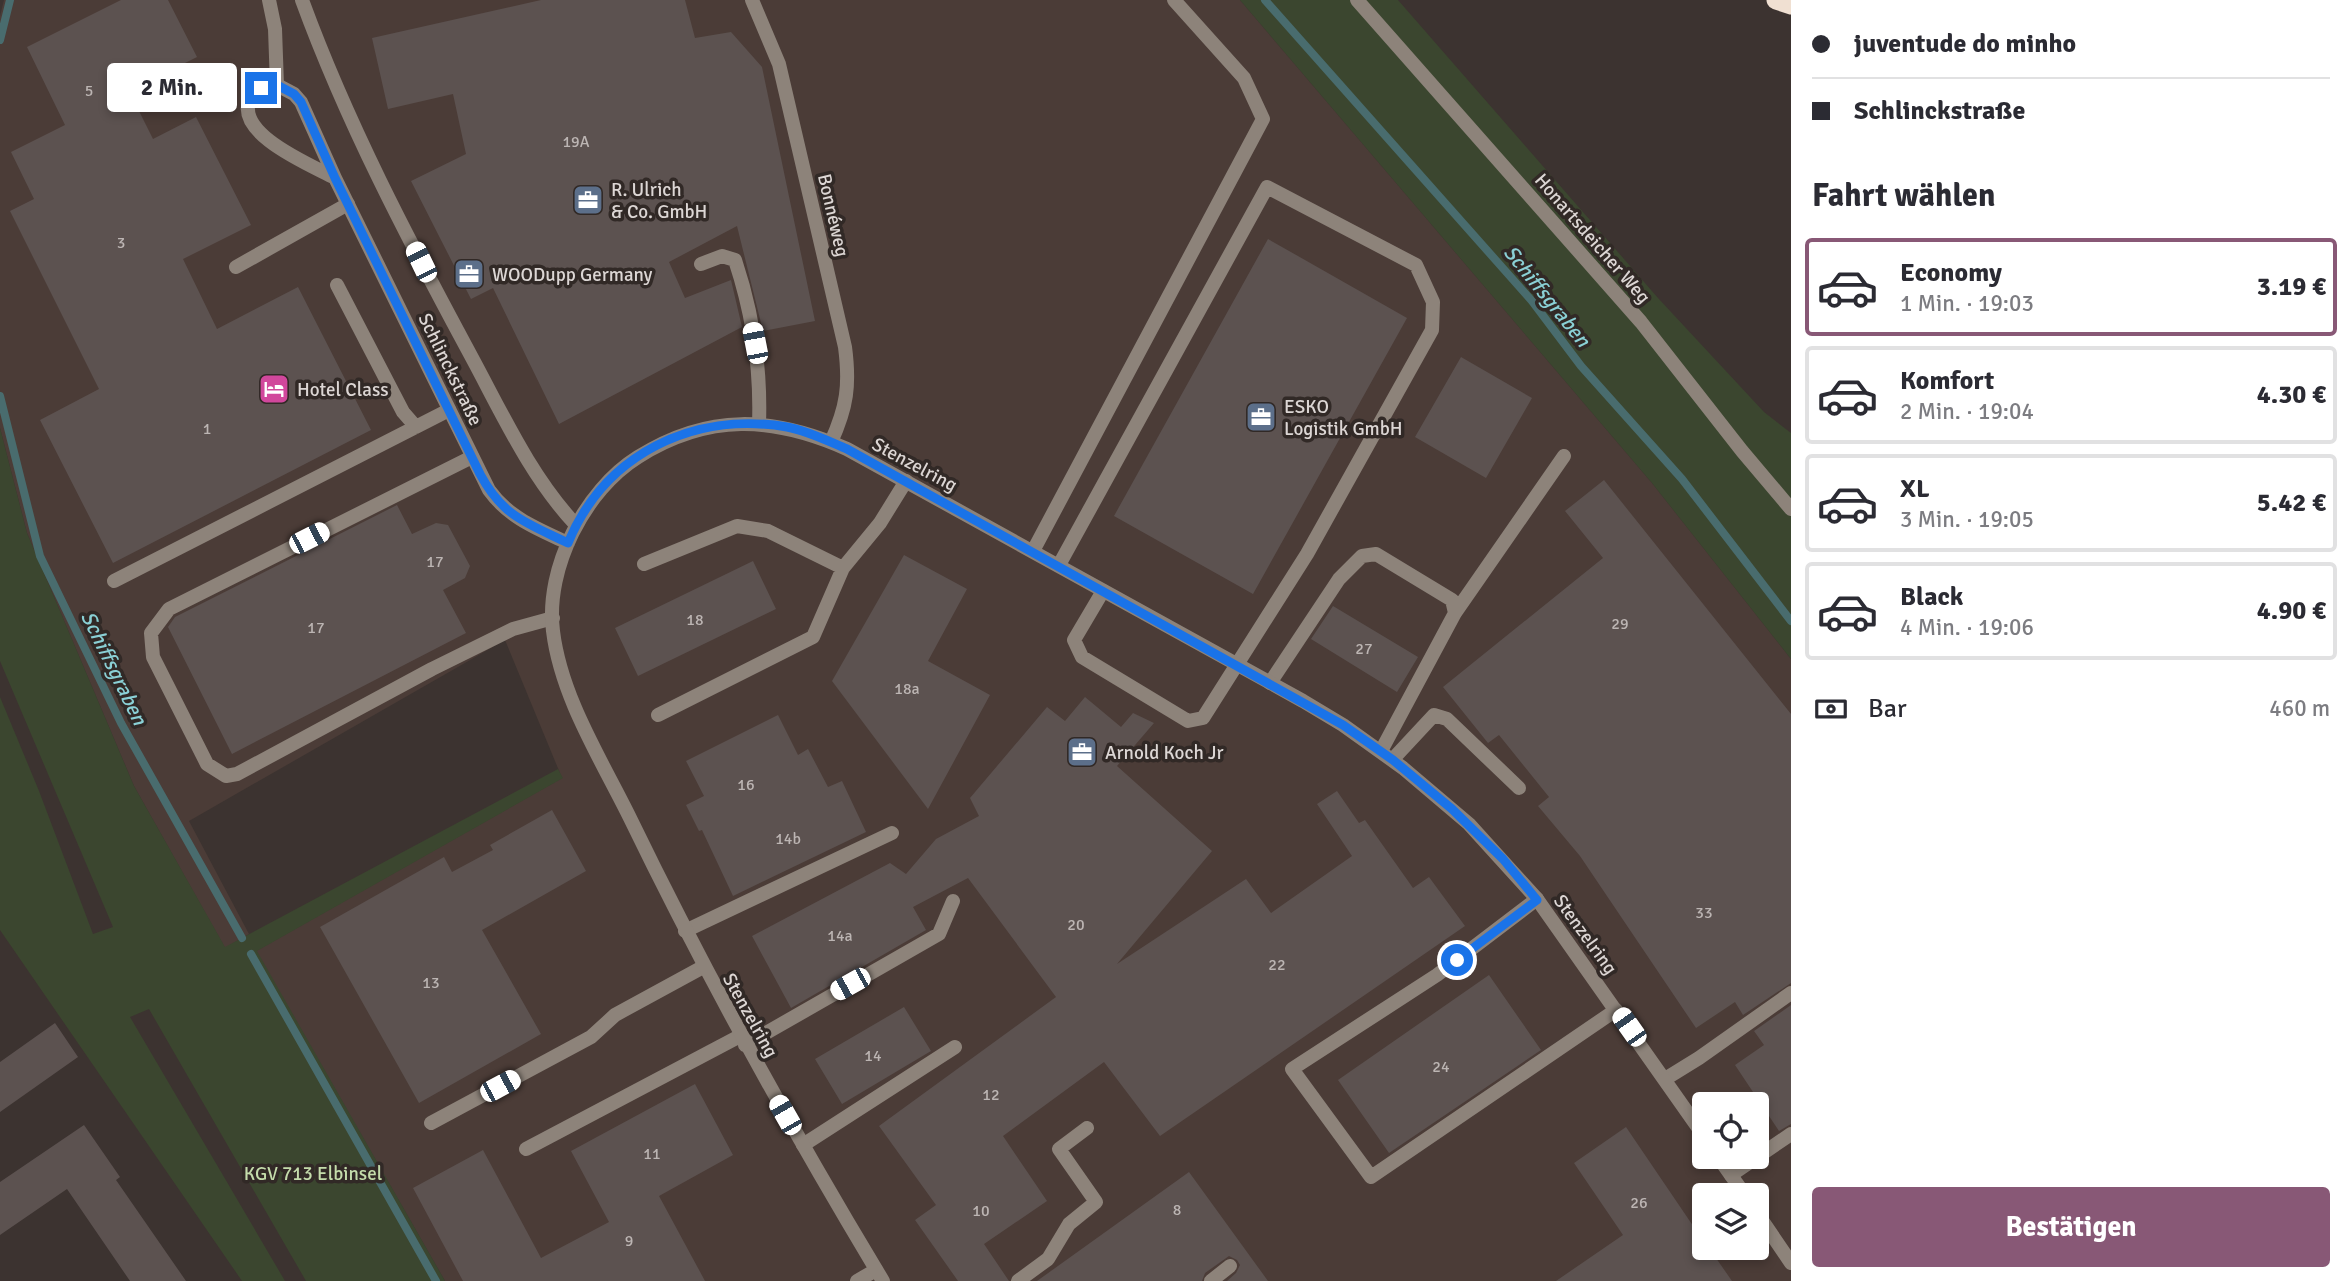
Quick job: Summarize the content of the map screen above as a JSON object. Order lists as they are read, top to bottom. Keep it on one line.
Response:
{"streets":{"street":["Bonnéweg","Honartsdeicher Weg","Schlinckstraße","Stenzelring"]},"crossings":[["Bonnéweg","Stenzelring"],["Schlinckstraße","Stenzelring"]],"water":["Schiffsgraben"],"parks":["KGV 713 Elbinsel"],"places":{"office":["R. Ulrich & Co. GmbH","WOODupp Germany","ESKO Logistik GmbH","Arnold Koch Jr"],"hotel":["Hotel Class"]},"house_numbers":["5","19A","3","1","17","18","29","17","27","18a","16","14b","33","20","14a","22","13","14","24","12","11","26","8","10","9"],"page":{"banner":["juventude do minho","Schlinckstraße"],"bubble":"2 Min.","heading":"Fahrt wählen","list":[{"name":"Economy","note":"1 Min. · 19:03","value":"3.19 €"},{"name":"Komfort","note":"2 Min. · 19:04","value":"4.30 €"},{"name":"XL","note":"3 Min. · 19:05","value":"5.42 €"},{"name":"Black","note":"4 Min. · 19:06","value":"4.90 €"}],"pay":["Bar","460 m"],"buttons":"Bestätigen"}}
